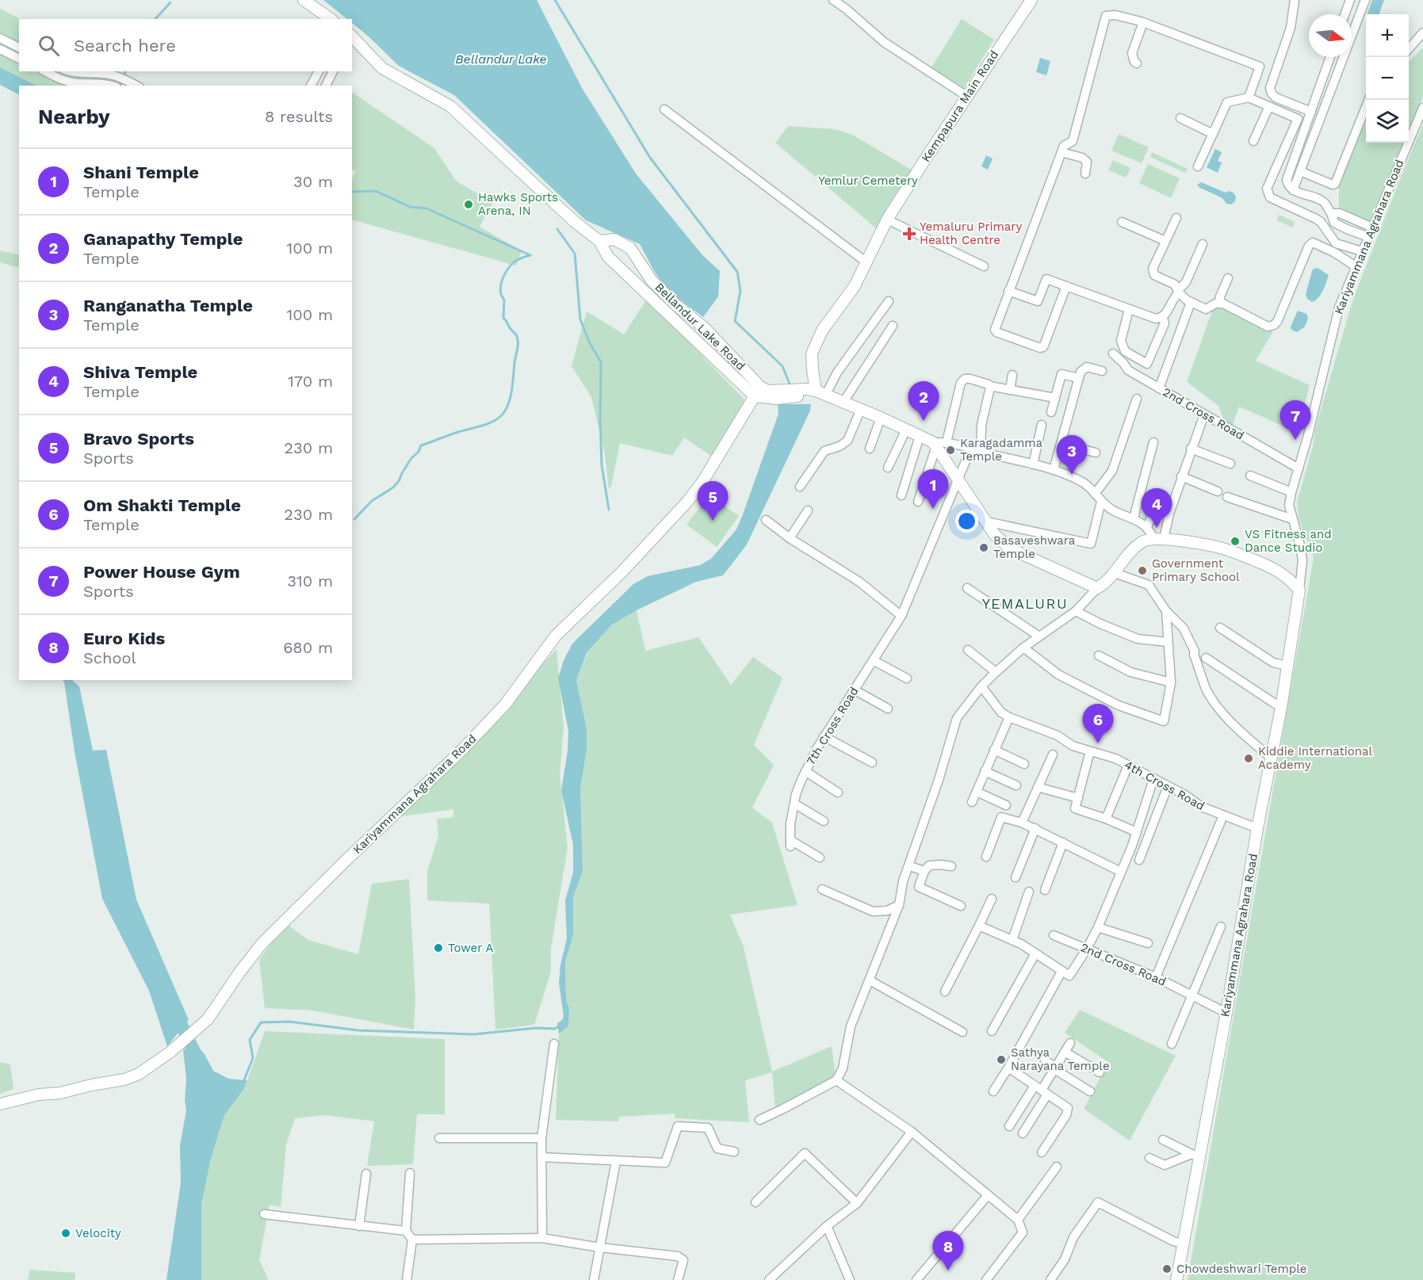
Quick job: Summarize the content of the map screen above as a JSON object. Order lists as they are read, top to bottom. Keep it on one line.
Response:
{"streets":{"street":["Kempapura Main Road","Kariyammana Agrahara Road","Bellandur Lake Road","2nd Cross Road","7th Cross Road","4th Cross Road"]},"crossings":[["Kariyammana Agrahara Road","Bellandur Lake Road"],["Kariyammana Agrahara Road","2nd Cross Road"],["Kariyammana Agrahara Road","4th Cross Road"]],"districts":["YEMALURU"],"water":["Bellandur Lake"],"parks":["Yemlur Cemetery"],"places":{"other":["Hawks Sports Arena, IN","Karagadamma Temple","VS Fitness and Dance Studio","Basaveshwara Temple","Government Primary School","Kiddie International Academy","Tower A","Sathya Narayana Temple","Velocity","Chowdeshwari Temple"],"health":["Yemaluru Primary Health Centre"]},"north":"right","page":{"map_buttons":["+","−"],"search":"Search here","heading":["Nearby","8 results"],"list":[{"mark":"1","name":"Shani Temple","note":"Temple","value":"30 m"},{"mark":"2","name":"Ganapathy Temple","note":"Temple","value":"100 m"},{"mark":"3","name":"Ranganatha Temple","note":"Temple","value":"100 m"},{"mark":"4","name":"Shiva Temple","note":"Temple","value":"170 m"},{"mark":"5","name":"Bravo Sports","note":"Sports","value":"230 m"},{"mark":"6","name":"Om Shakti Temple","note":"Temple","value":"230 m"},{"mark":"7","name":"Power House Gym","note":"Sports","value":"310 m"},{"mark":"8","name":"Euro Kids","note":"School","value":"680 m"}],"pins":["2","7","3","1","5","4","6","8"]}}
